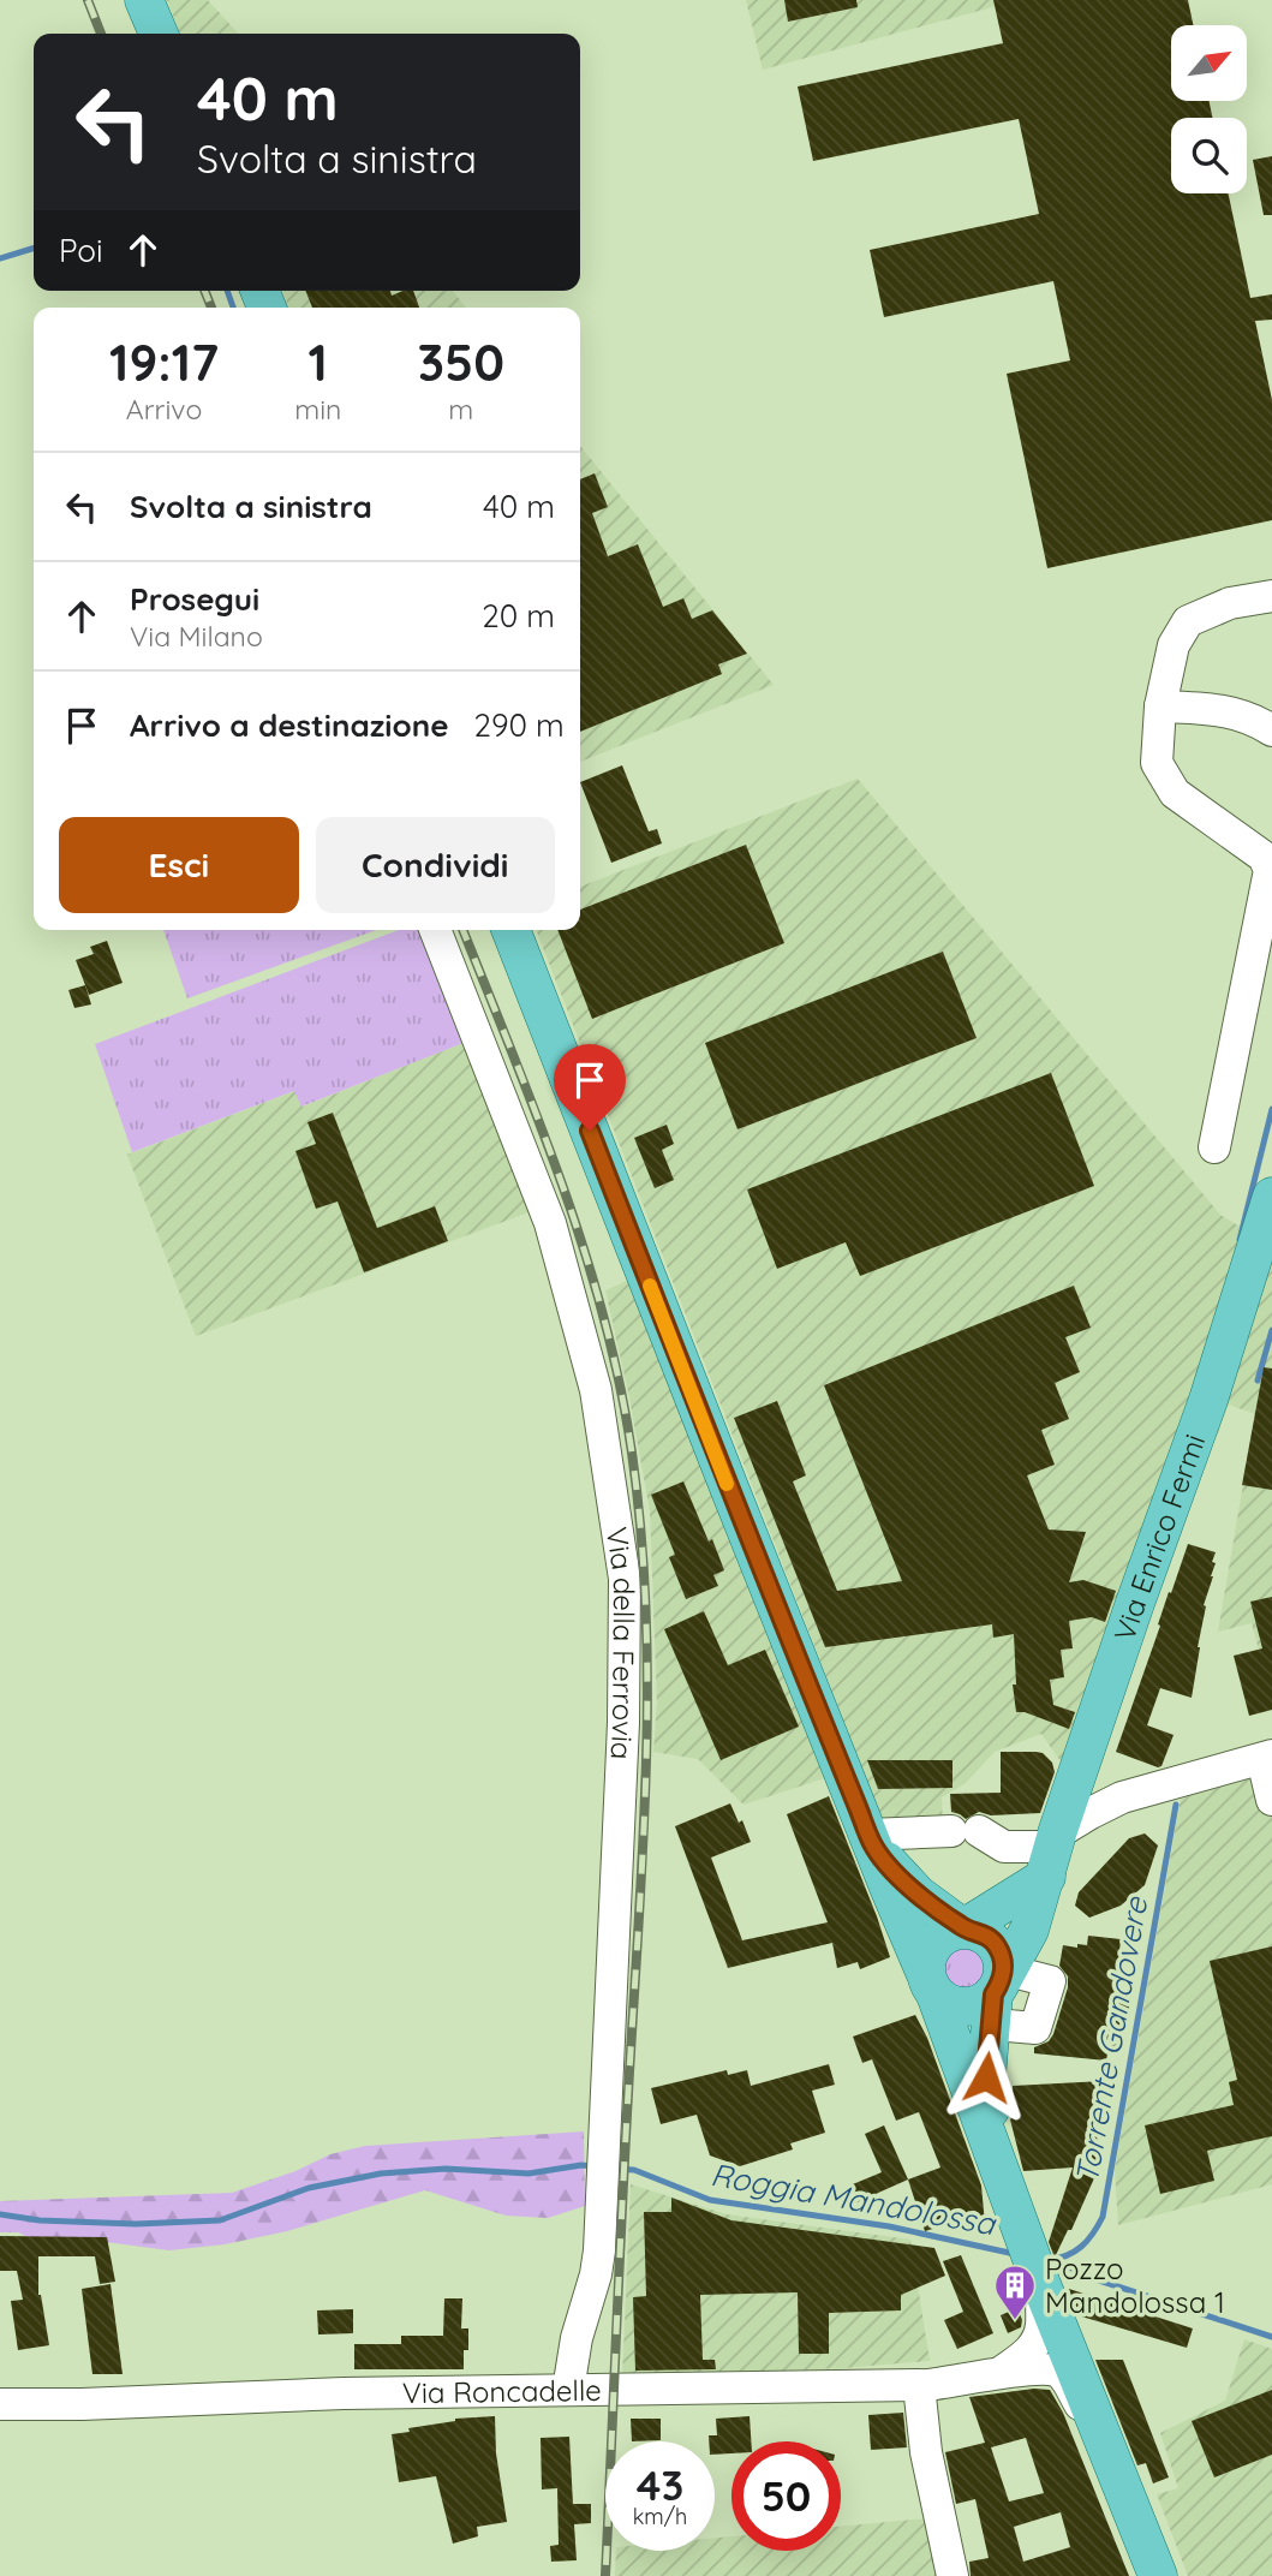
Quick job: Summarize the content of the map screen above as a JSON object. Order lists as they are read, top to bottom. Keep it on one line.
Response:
{"streets":{"main road":["Via Enrico Fermi"],"street":["Via della Ferrovia","Via Roncadelle"]},"crossings":[["Via della Ferrovia","Via Roncadelle"]],"water":["Torrente Gandovere","Roggia Mandolossa"],"places":{"building":["Pozzo Mandolossa 1"]},"north":"top right","page":{"turn":["40 m","Svolta a sinistra"],"then":"Poi","eta":["19:17","Arrivo","1","min","350","m"],"list":[{"name":"Svolta a sinistra","value":"40 m"},{"name":"Prosegui","note":"Via Milano","value":"20 m"},{"name":"Arrivo a destinazione","value":"290 m"}],"buttons":["Esci","Condividi"],"speed":"43 km/h","limit":"50"}}
